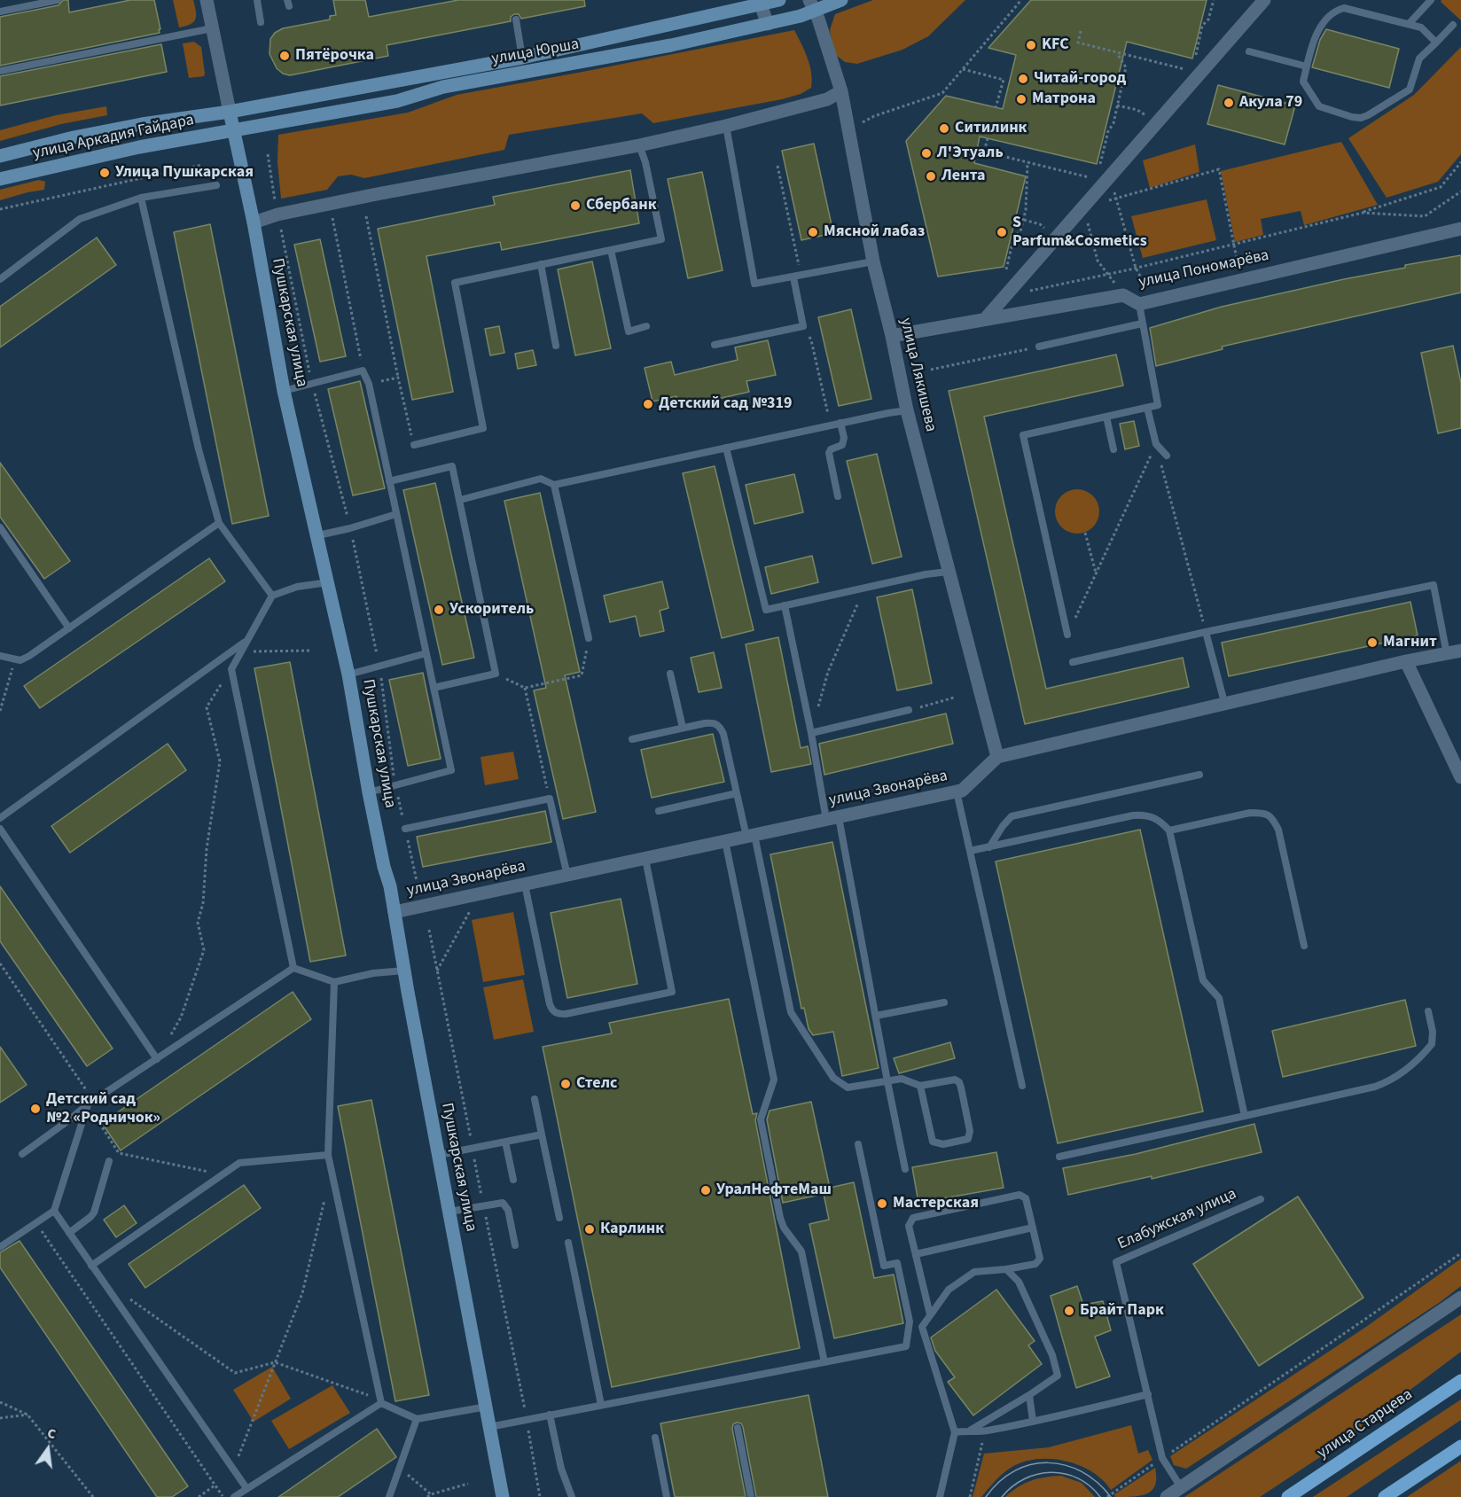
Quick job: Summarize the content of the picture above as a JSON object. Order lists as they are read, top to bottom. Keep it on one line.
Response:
{"streets":{"main road":["улица Юрша","улица Аркадия Гайдара","Пушкарская улица","улица Старцева"],"street":["улица Пономарёва","улица Лякишева","улица Звонарёва"],"lane":["Елабужская улица"]},"crossings":[["улица Юрша","улица Аркадия Гайдара"],["улица Юрша","Пушкарская улица"],["улица Юрша","улица Лякишева"],["улица Аркадия Гайдара","Пушкарская улица"],["улица Пономарёва","улица Лякишева"],["Пушкарская улица","улица Звонарёва"],["улица Лякишева","улица Звонарёва"]],"places":["KFC","Пятёрочка","Читай-город","Матрона","Акула 79","Ситилинк","Л'Этуаль","Улица Пушкарская","Лента","Сбербанк","Мясной лабаз","S Parfum&Cosmetics","Детский сад №319","Ускоритель","Магнит","Стелс","Детский сад №2 «Родничок»","УралНефтеМаш","Мастерская","Карлинк","Брайт Парк"],"north":"top"}
